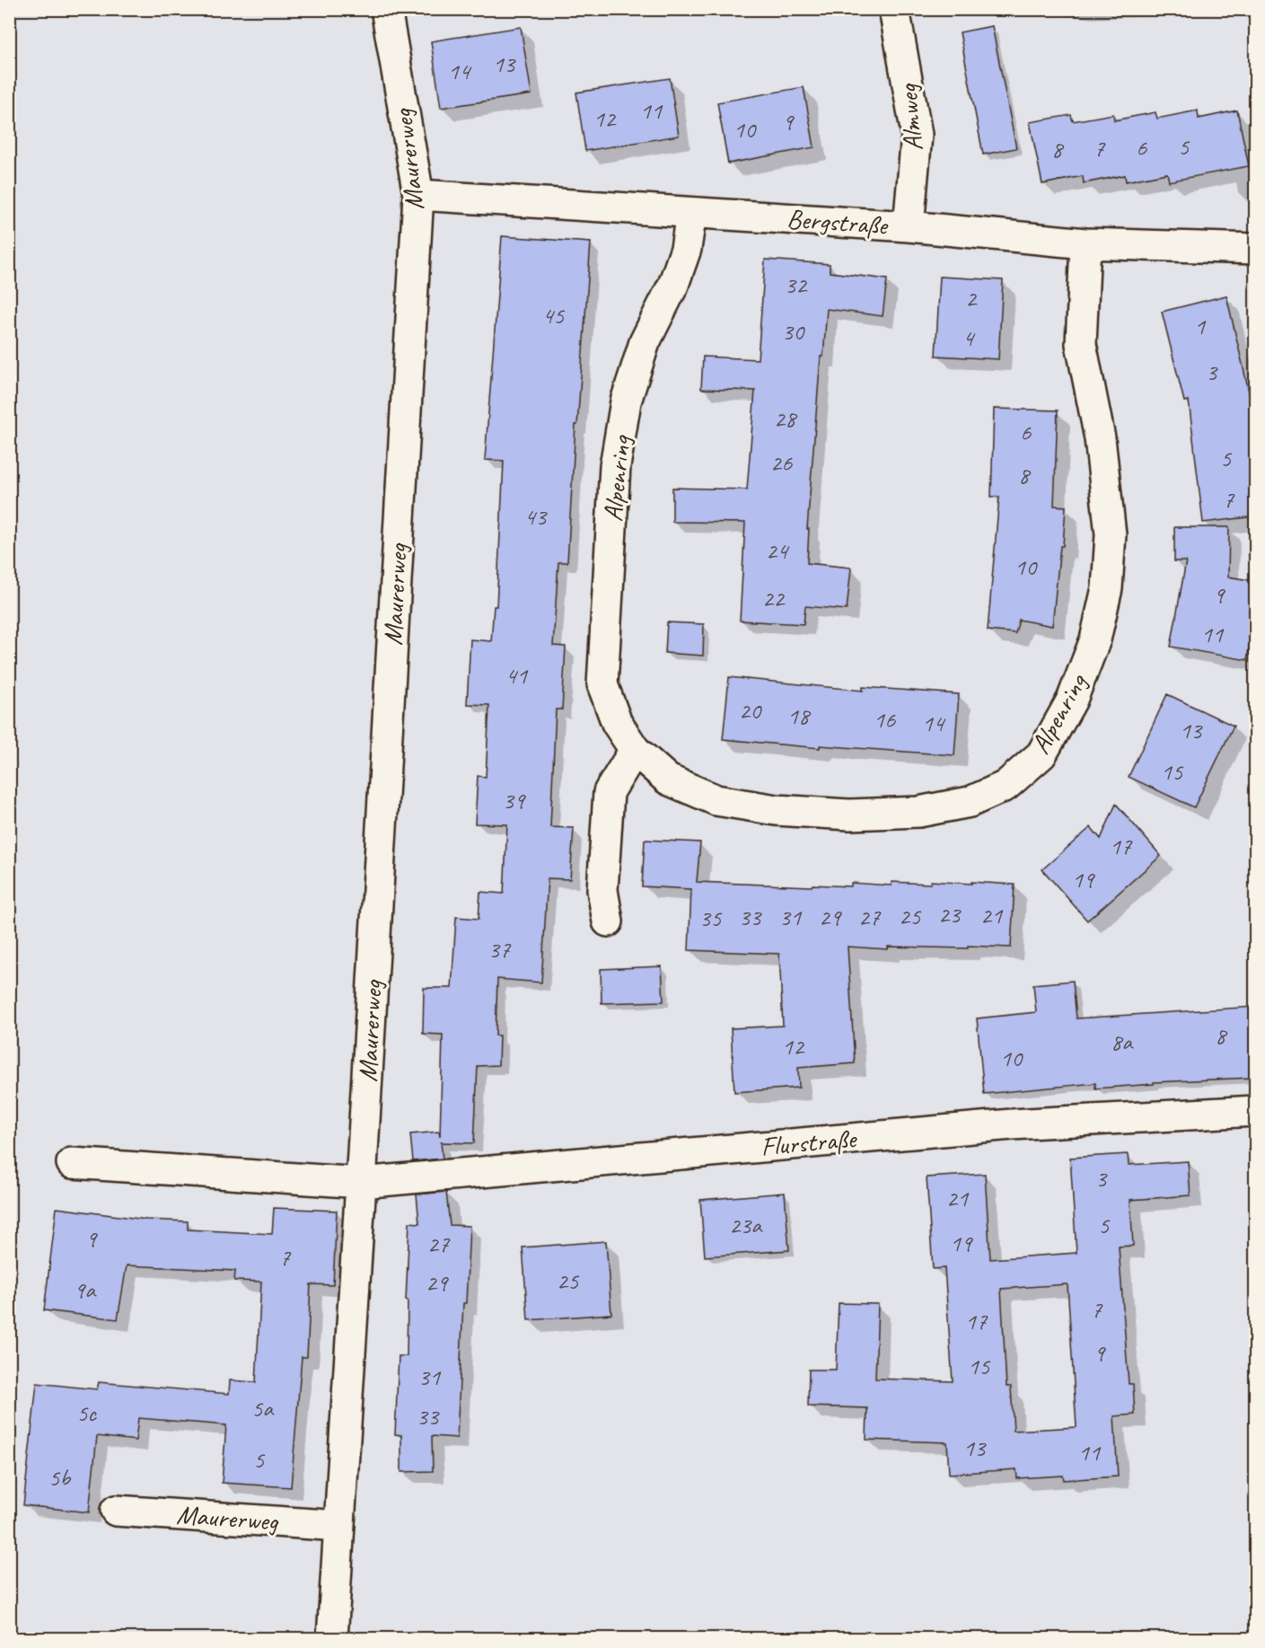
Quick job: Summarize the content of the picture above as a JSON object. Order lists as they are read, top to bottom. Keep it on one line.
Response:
{"streets":{"street":["Almweg","Maurerweg","Bergstraße","Alpenring","Flurstraße"]},"crossings":[["Almweg","Bergstraße"],["Maurerweg","Bergstraße"],["Maurerweg","Flurstraße"],["Bergstraße","Alpenring"]],"house_numbers":["13","14","11","12","9","10","5","6","7","8","32","2","45","1","30","4","3","28","6","5","26","8","7","43","24","10","9","22","11","41","20","18","16","14","13","15","39","17","19","23","21","25","33","31","29","27","35","37","8","8a","12","10","3","21","23a","5","9","19","27","7","25","29","9a","7","17","9","15","31","5a","5c","33","13","11","5","5b"]}
